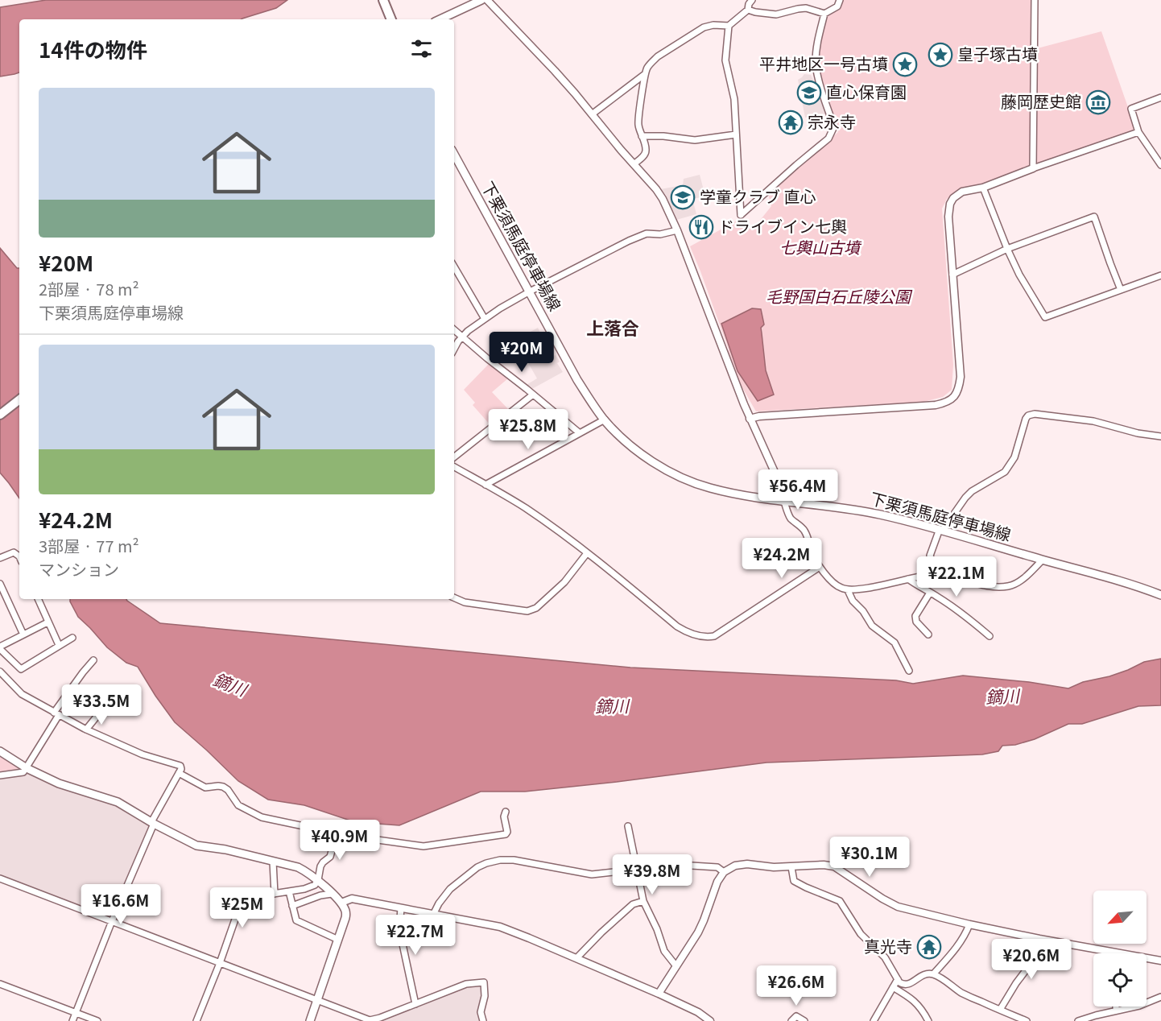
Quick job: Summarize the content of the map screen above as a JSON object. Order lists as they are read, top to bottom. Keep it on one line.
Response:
{"streets":{"main road":["下栗須馬庭停車場線"]},"districts":["上落合"],"water":["鏑川"],"parks":["七輿山古墳","毛野国白石丘陵公園"],"places":{"place":["皇子塚古墳","平井地区一号古墳"],"school or university":["直心保育園","学童クラブ 直心"],"museum":["藤岡歴史館"],"temple":["宗永寺","真光寺"],"restaurant":["ドライブイン七輿"]},"north":"bottom left","page":{"heading":"14件の物件","list":[{"name":"¥20M","note":"2部屋 · 78 m² · 下栗須馬庭停車場線"},{"name":"¥24.2M","note":"3部屋 · 77 m² · マンション"}],"price":["¥20M","¥25.8M","¥56.4M","¥24.2M","¥22.1M","¥33.5M","¥40.9M","¥30.1M","¥39.8M","¥16.6M","¥25M","¥22.7M","¥20.6M","¥26.6M"]}}
